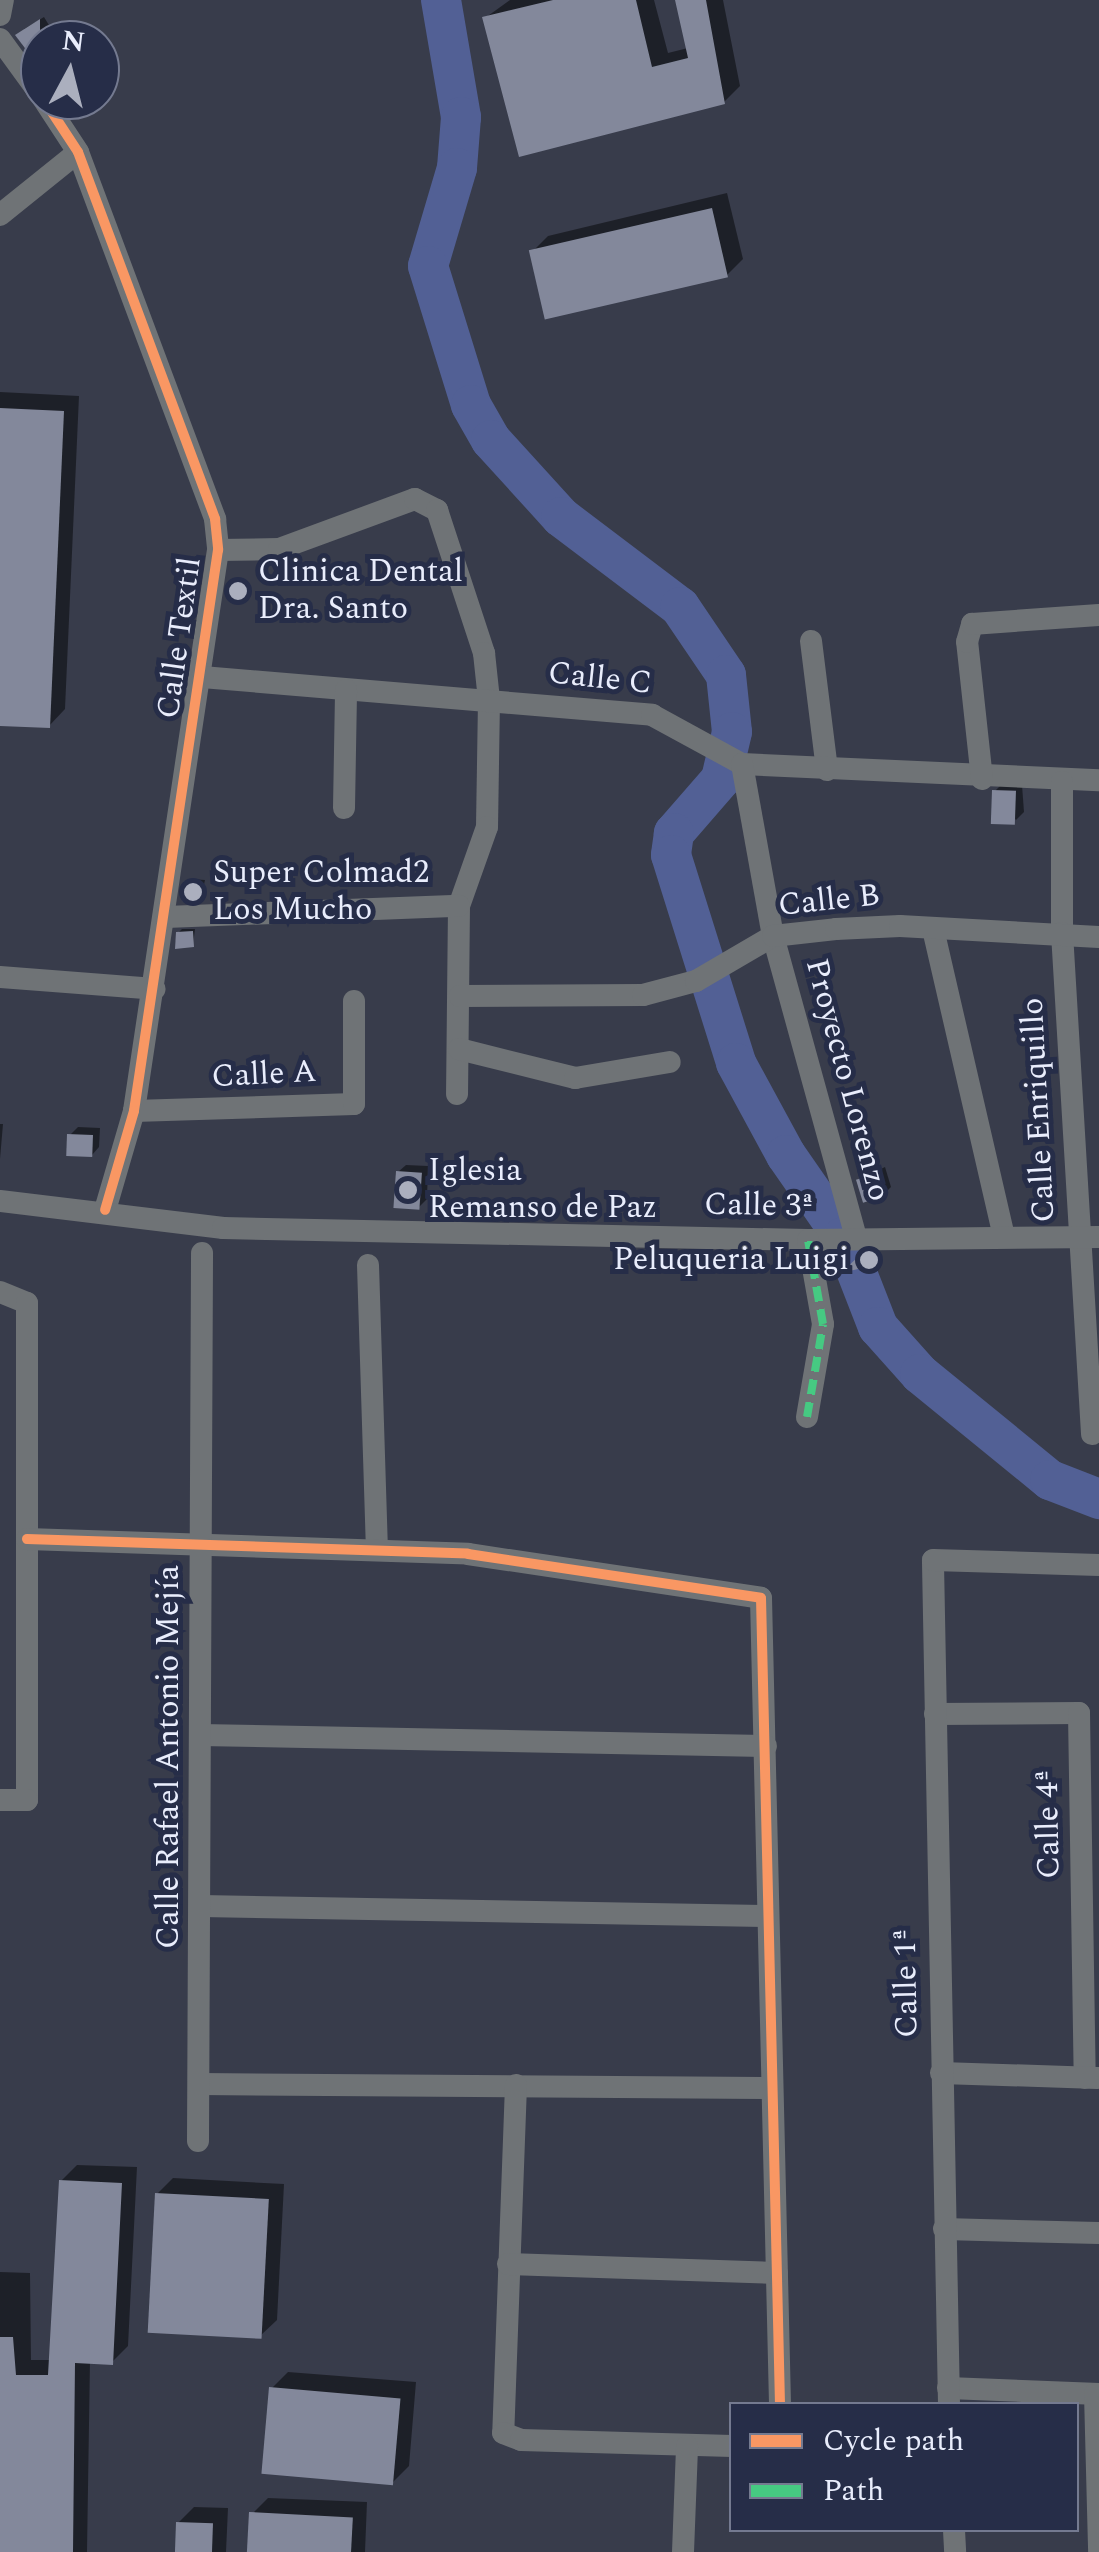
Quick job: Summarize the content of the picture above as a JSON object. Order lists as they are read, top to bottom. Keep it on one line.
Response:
{"streets":{"street":["Calle Textil","Calle C","Calle B","Calle A","Proyecto Lorenzo","Calle Enriquillo","Calle 3ª","Calle Rafael Antonio Mejía","Calle 4ª","Calle 1ª"]},"crossings":[["Calle Textil","Calle C"],["Calle Textil","Calle A"],["Calle Textil","Calle 3ª"],["Calle C","Proyecto Lorenzo"],["Calle C","Calle Enriquillo"],["Calle B","Proyecto Lorenzo"],["Calle B","Calle Enriquillo"],["Proyecto Lorenzo","Calle 3ª"],["Calle Enriquillo","Calle 3ª"],["Calle 4ª","Calle 1ª"]],"places":["Clinica Dental Dra. Santo","Super Colmad2 Los Mucho","Iglesia Remanso de Paz","Peluqueria Luigi"],"legend":["Cycle path","Path"],"north":"top"}
